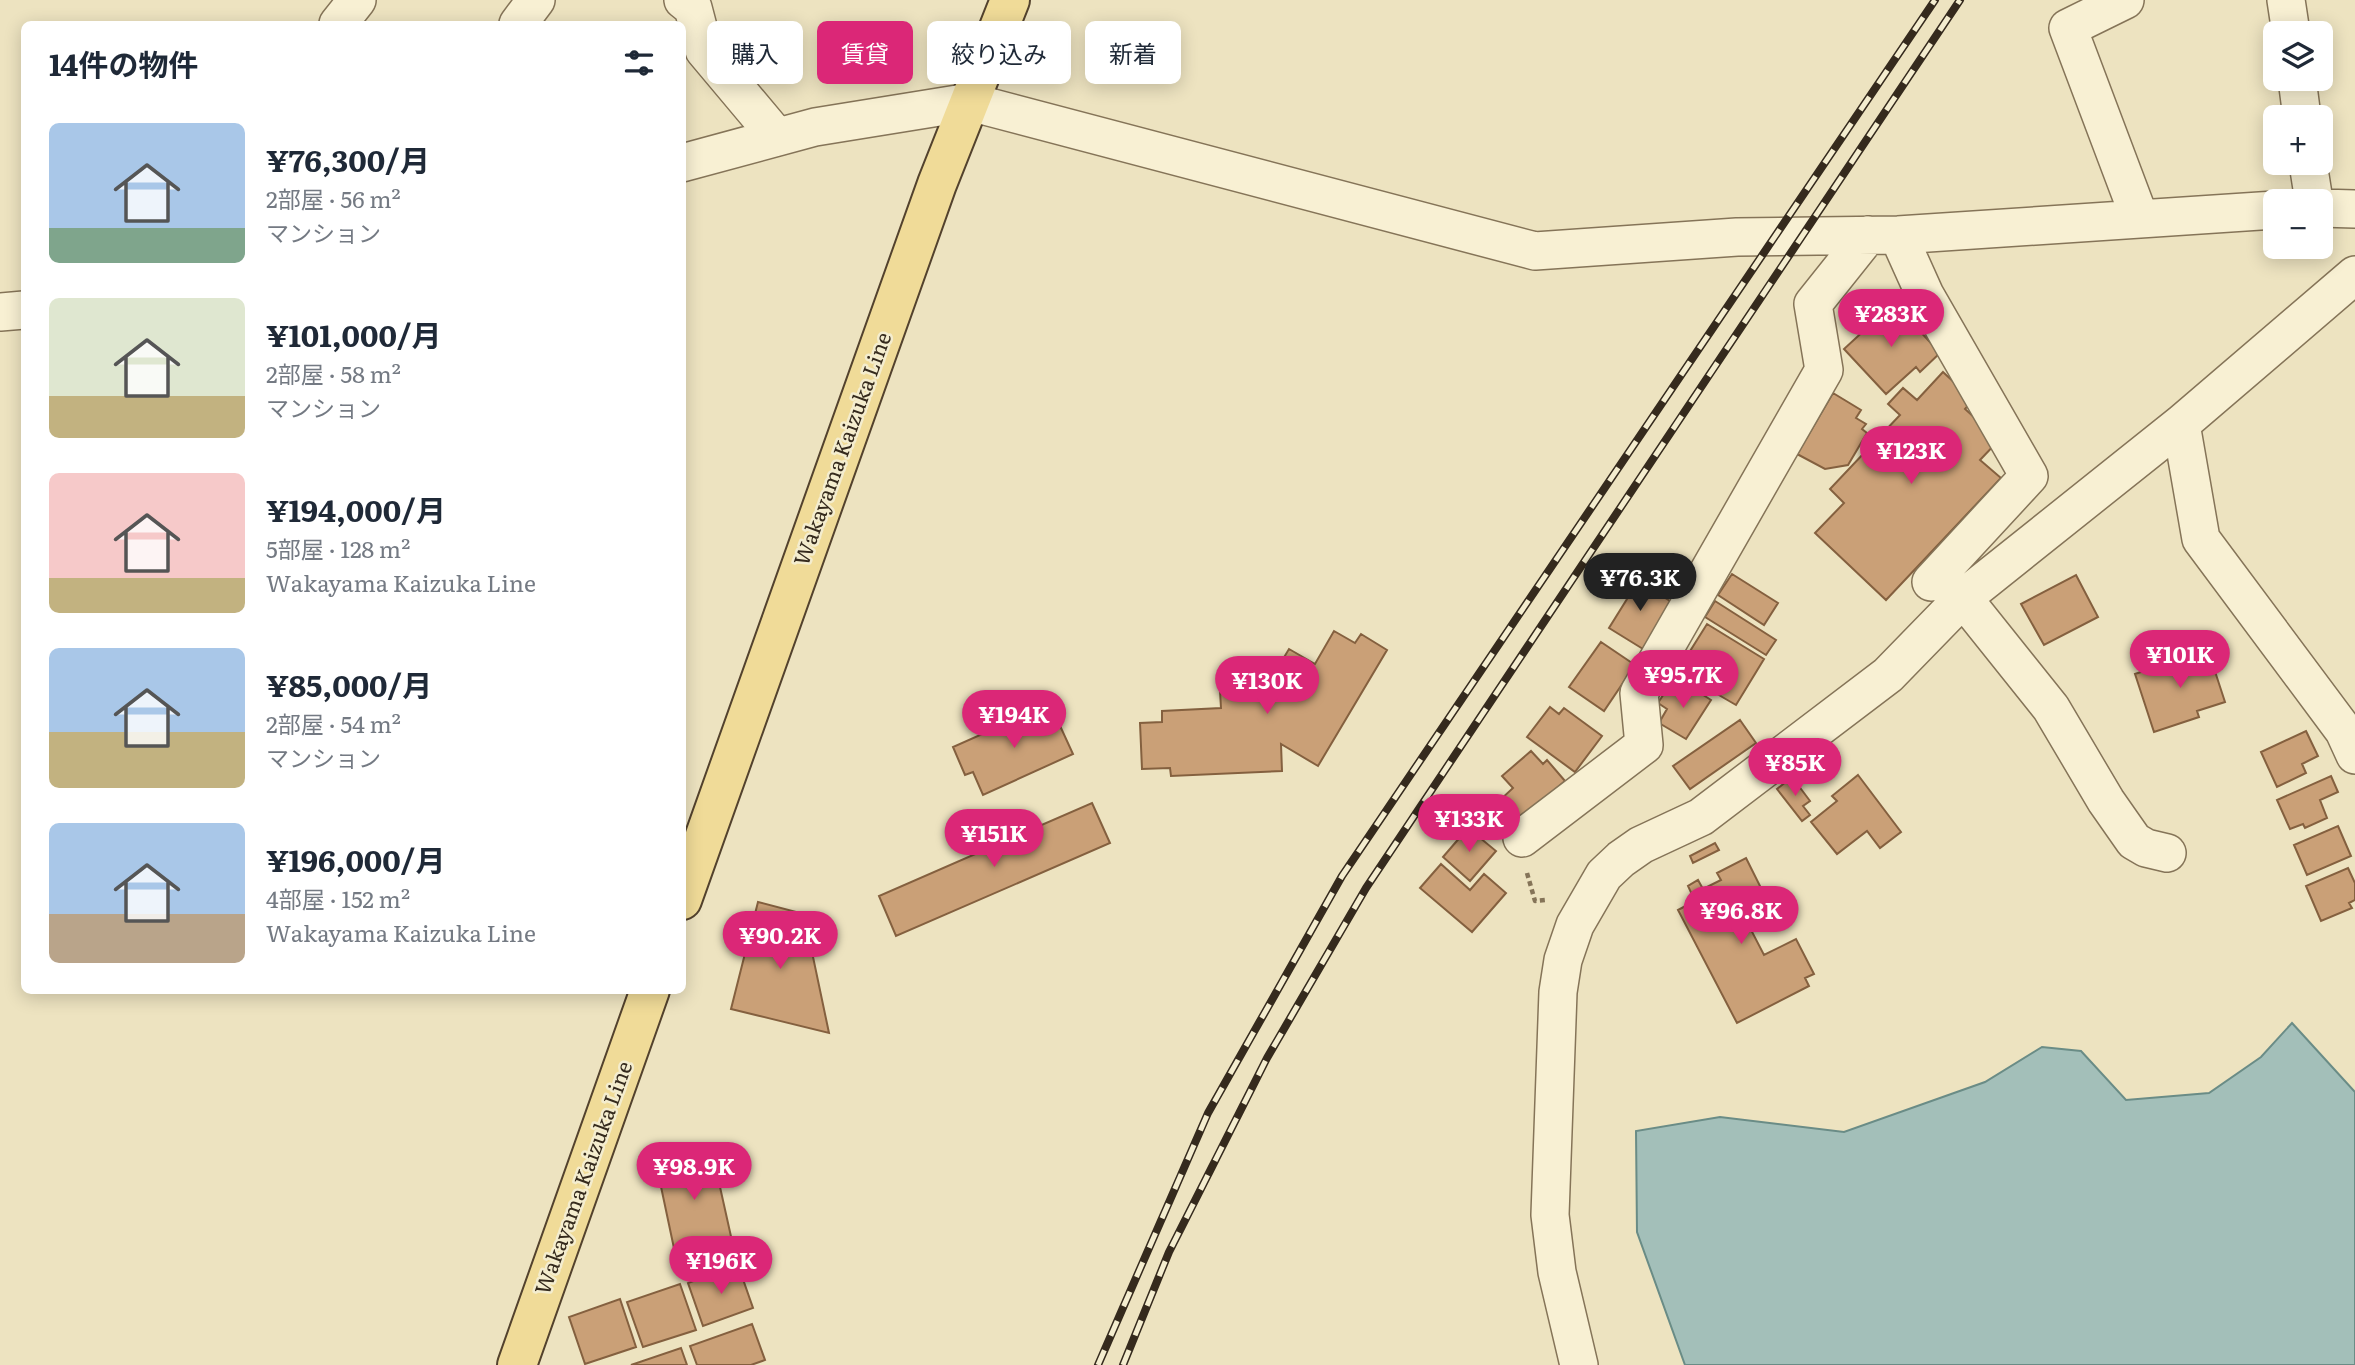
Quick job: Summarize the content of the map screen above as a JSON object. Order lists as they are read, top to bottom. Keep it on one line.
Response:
{"streets":{"main road":["Wakayama Kaizuka Line"]},"page":{"map_buttons":["+","−"],"chip":["購入","賃貸","絞り込み","新着"],"heading":"14件の物件","list":[{"name":"¥76,300/月","note":"2部屋 · 56 m² · マンション"},{"name":"¥101,000/月","note":"2部屋 · 58 m² · マンション"},{"name":"¥194,000/月","note":"5部屋 · 128 m² · Wakayama Kaizuka Line"},{"name":"¥85,000/月","note":"2部屋 · 54 m² · マンション"},{"name":"¥196,000/月","note":"4部屋 · 152 m² · Wakayama Kaizuka Line"}],"price":["¥283K","¥123K","¥76.3K","¥101K","¥95.7K","¥130K","¥194K","¥85K","¥133K","¥151K","¥96.8K","¥90.2K","¥98.9K","¥196K"]}}
